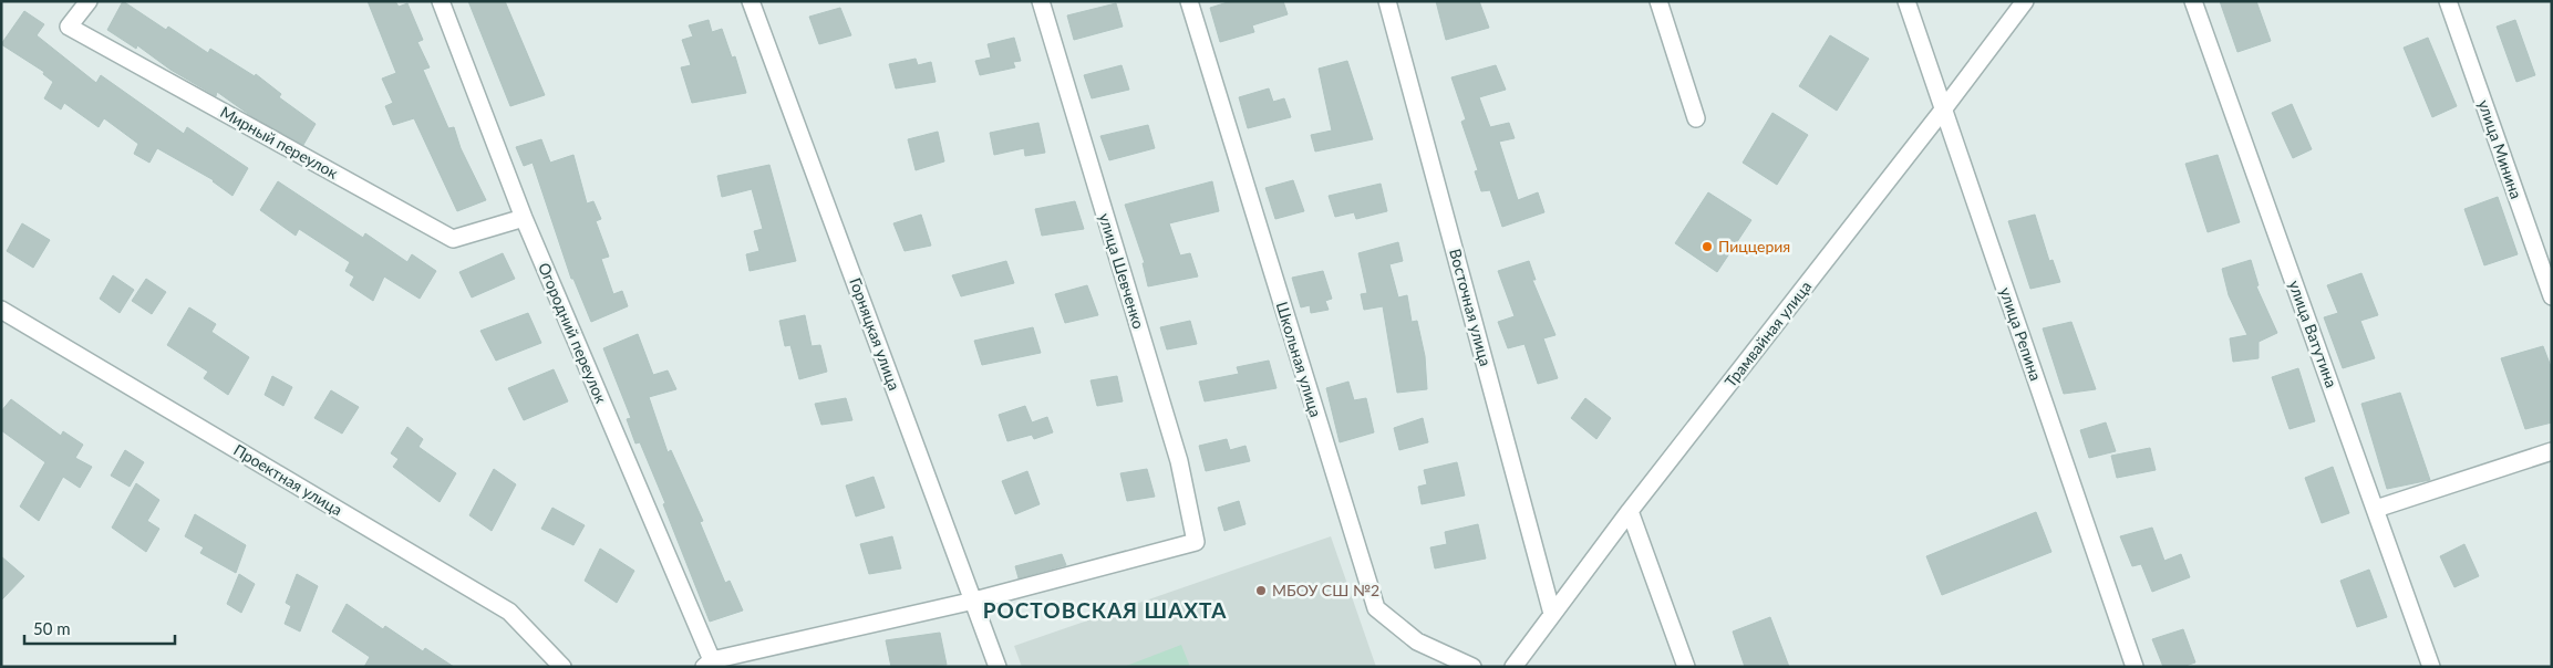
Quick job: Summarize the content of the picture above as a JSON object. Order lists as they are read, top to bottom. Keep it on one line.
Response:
{"streets":{"street":["Мирный переулок","улица Минина","улица Шевченко","Восточная улица","Огородний переулок","Горняцкая улица","Трамвайная улица","улица Репина","улица Ватутина","Школьная улица","Проектная улица"]},"crossings":[["Мирный переулок","Огородний переулок"],["улица Шевченко","Горняцкая улица"],["Восточная улица","Трамвайная улица"],["Трамвайная улица","улица Репина"]],"districts":["РОСТОВСКАЯ ШАХТА"],"places":["Пиццерия","МБОУ СШ №2"],"scale_bar":"50 m"}
